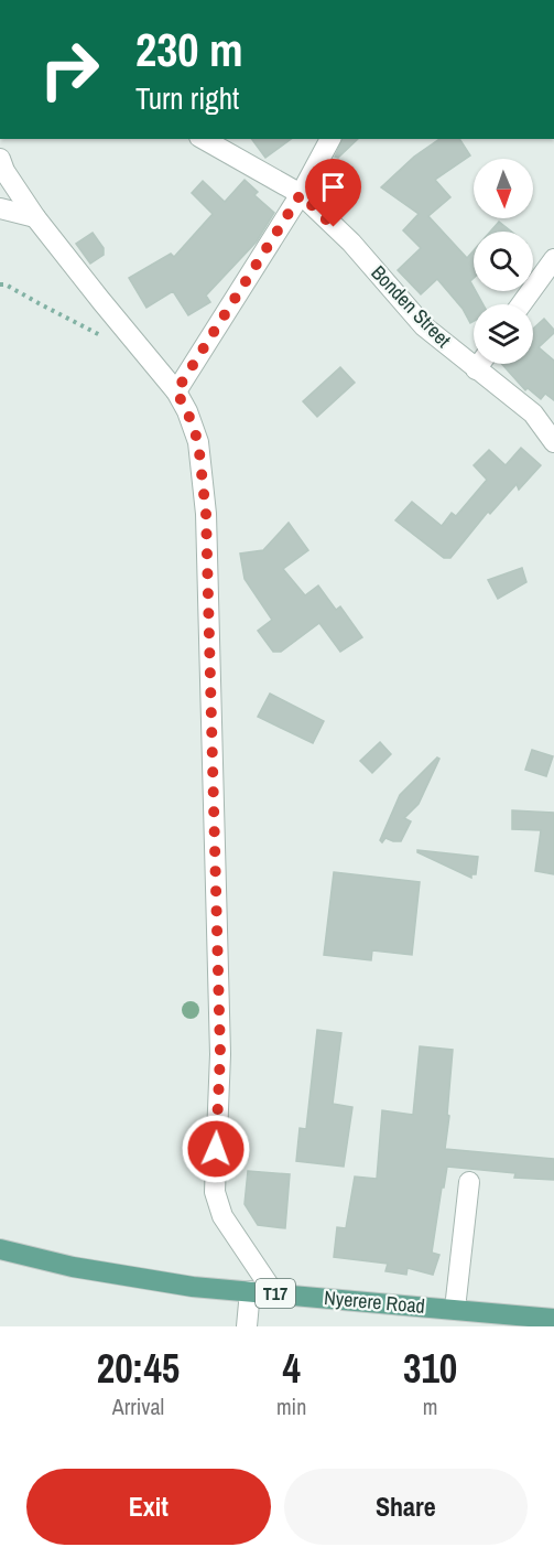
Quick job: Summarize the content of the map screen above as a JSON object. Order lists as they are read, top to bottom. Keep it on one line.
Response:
{"streets":{"main road":["T17","Nyerere Road"],"street":["Bonden Street"]},"north":"bottom","page":{"turn":["230 m","Turn right"],"eta":["20:45","Arrival","4","min","310","m"],"buttons":["Exit","Share"]}}
